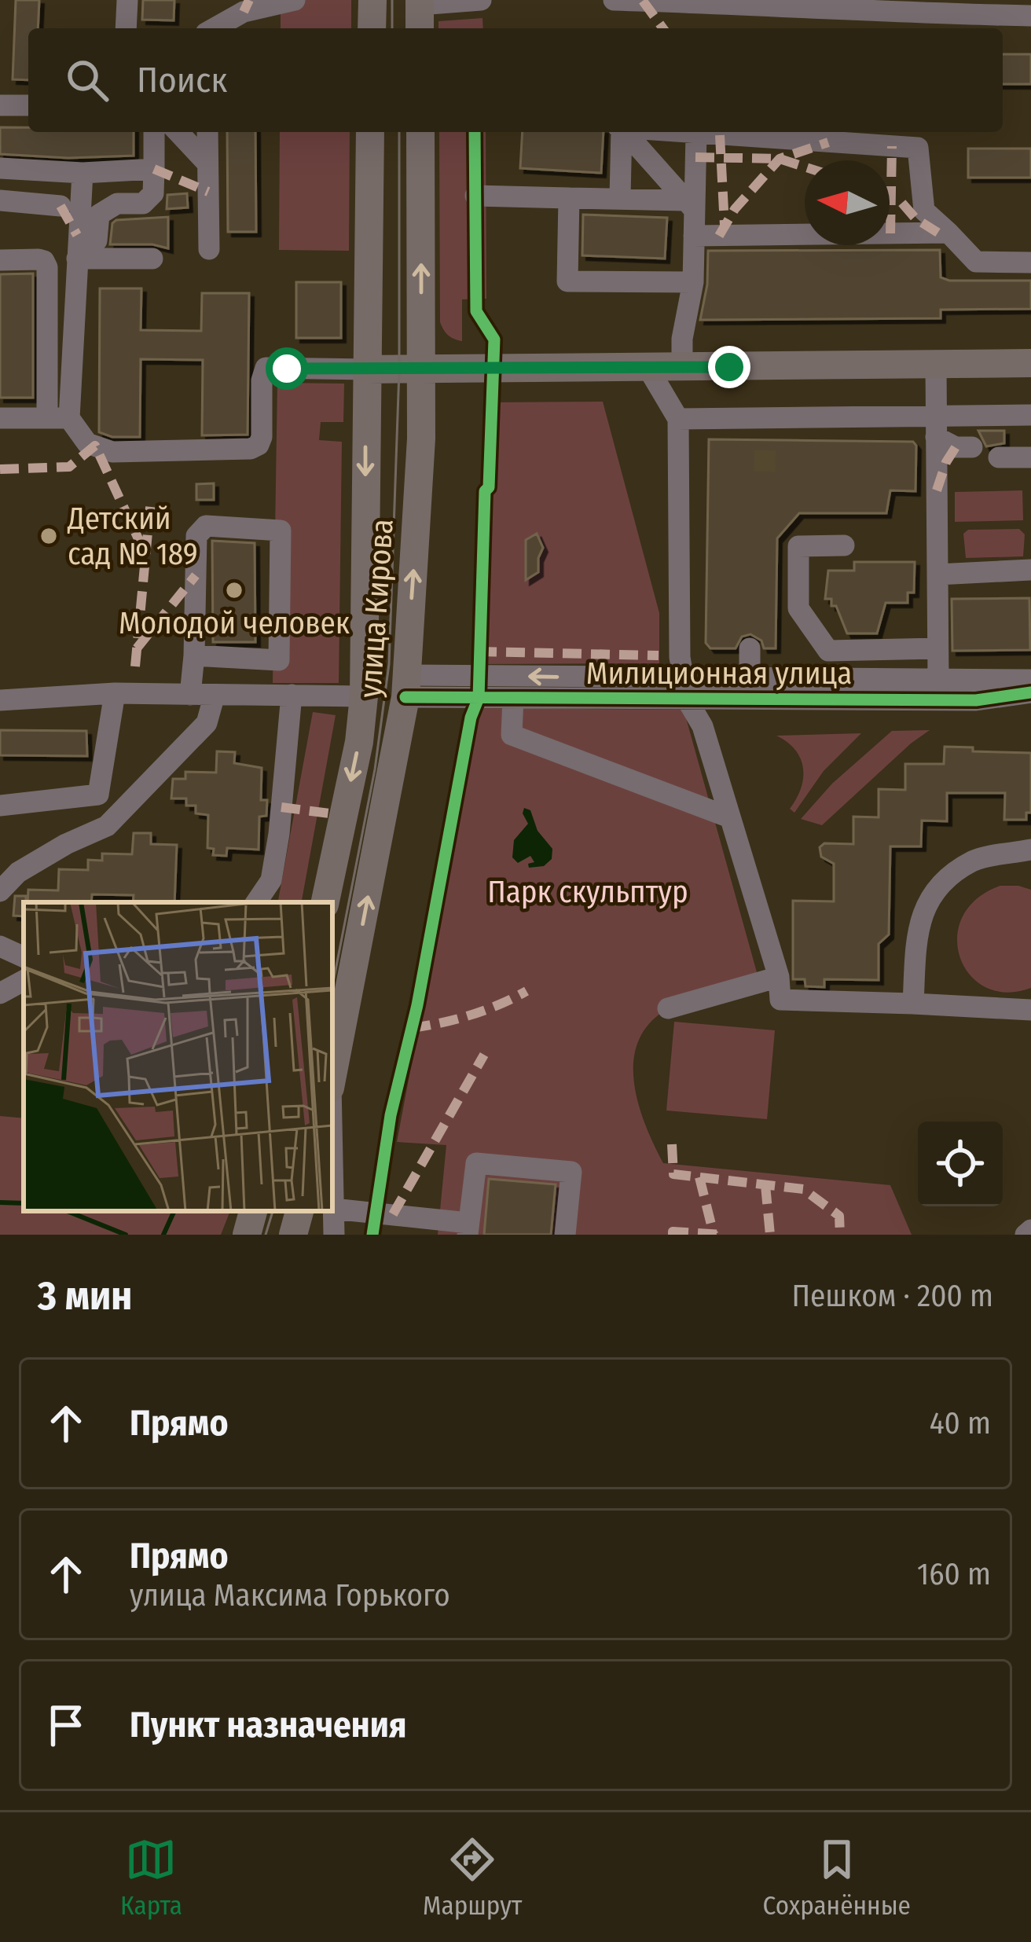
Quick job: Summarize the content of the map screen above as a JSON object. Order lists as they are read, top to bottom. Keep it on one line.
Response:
{"streets":{"main road":["улица Кирова"],"street":["Милиционная улица"]},"crossings":[["улица Кирова","Милиционная улица"]],"parks":["Парк скульптур"],"places":["Детский сад № 189","Молодой человек"],"north":"left","page":{"search":"Поиск","heading":["3 мин","Пешком · 200 m"],"list":[["Прямо","40 m"],["Прямо","улица Максима Горького","160 m"],"Пункт назначения"],"nav":["Карта","Маршрут","Сохранённые"]}}
